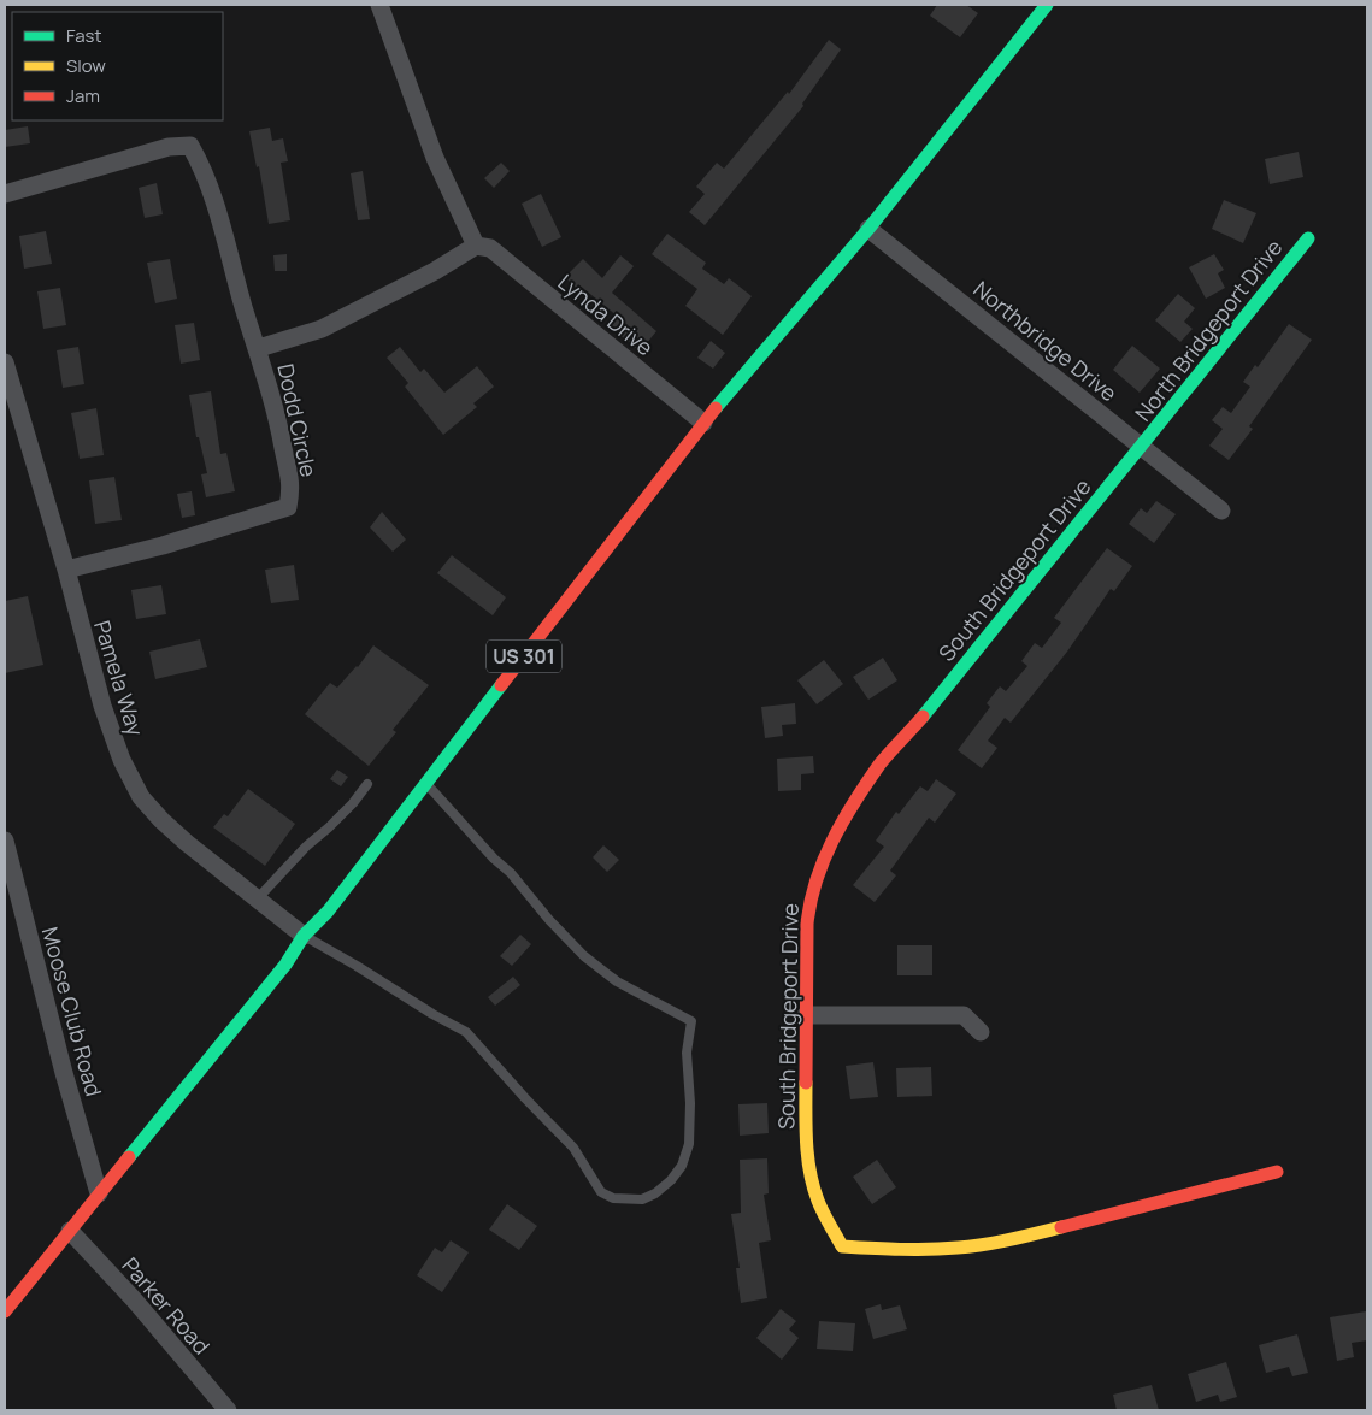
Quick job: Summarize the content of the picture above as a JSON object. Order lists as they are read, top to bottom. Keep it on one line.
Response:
{"streets":{"main road":["North Bridgeport Drive","South Bridgeport Drive","US 301"],"street":["Lynda Drive","Northbridge Drive","Dodd Circle","Pamela Way","Moose Club Road","Parker Road"]},"crossings":[["Lynda Drive","US 301"],["North Bridgeport Drive","Northbridge Drive"],["North Bridgeport Drive","South Bridgeport Drive"],["Northbridge Drive","South Bridgeport Drive"],["Northbridge Drive","US 301"],["Dodd Circle","Pamela Way"],["US 301","Pamela Way"],["US 301","Moose Club Road"],["US 301","Parker Road"]],"legend":["Fast","Slow","Jam"]}
